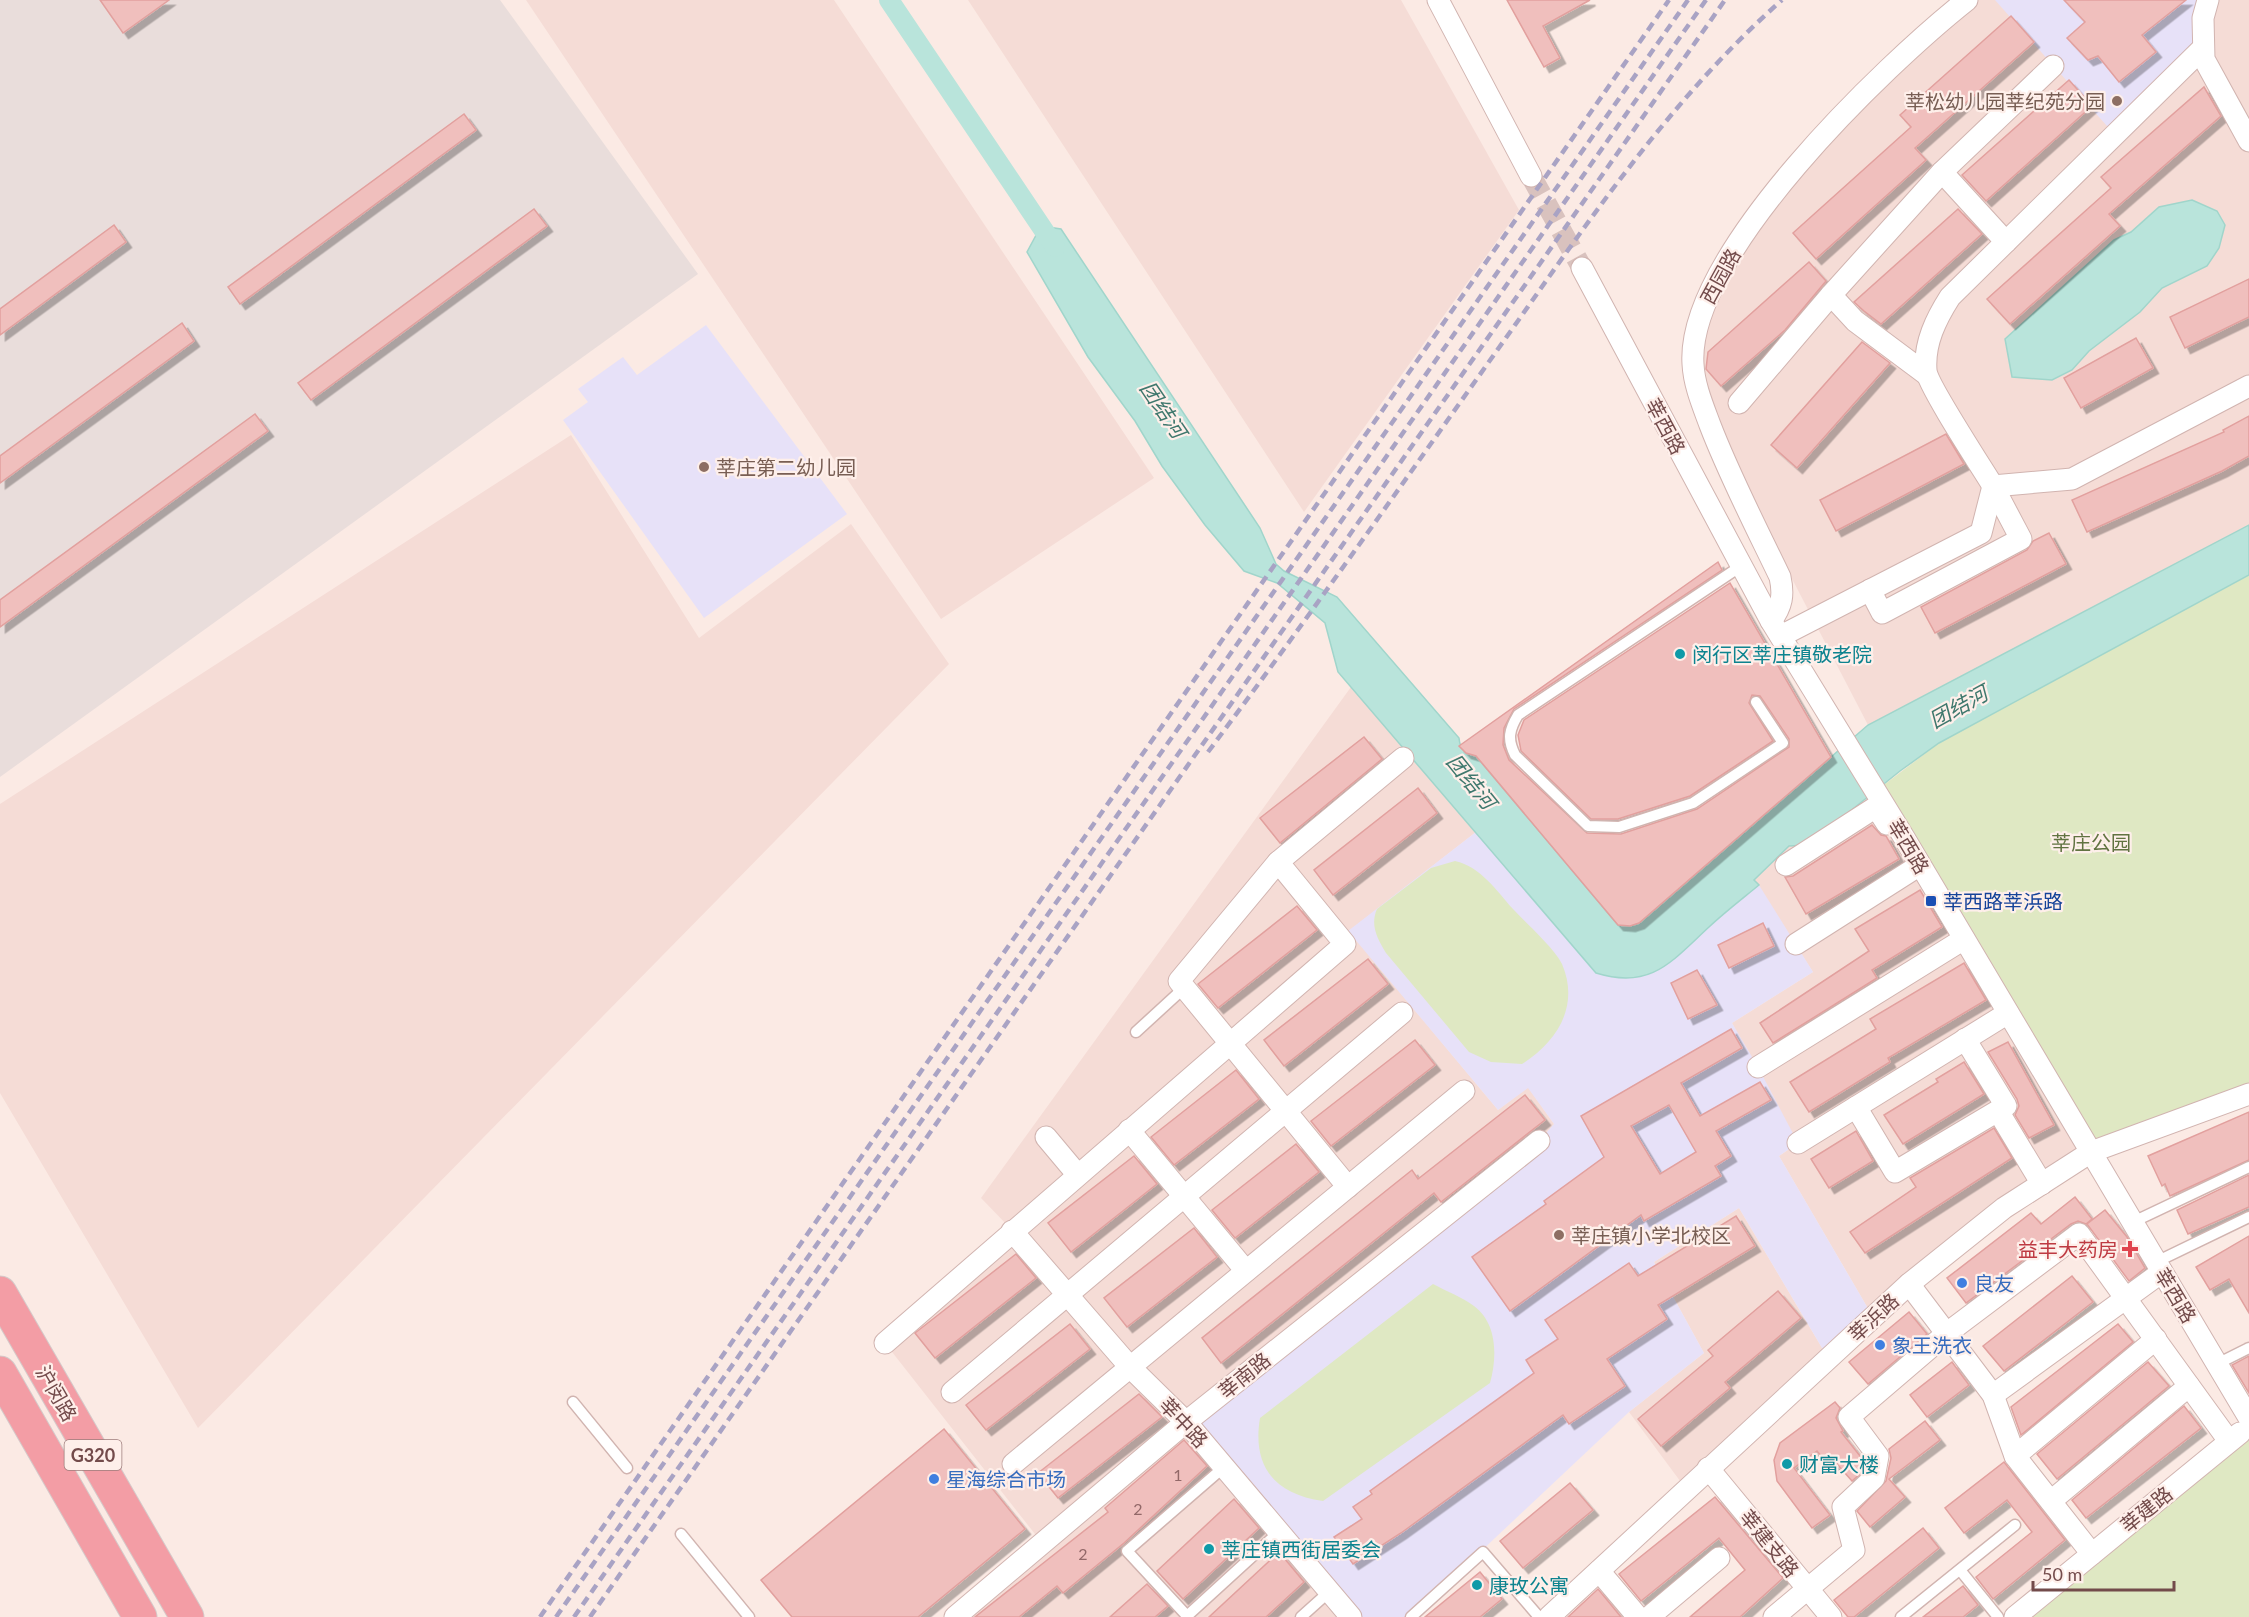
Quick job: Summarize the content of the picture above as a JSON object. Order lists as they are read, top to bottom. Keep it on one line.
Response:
{"streets":{"highway":["沪闵路","G320"],"street":["西园路","莘西路","莘浜路","莘南路","莘中路","莘建路","莘建支路"]},"crossings":[["西园路","莘西路"],["莘西路","莘浜路"],["莘浜路","莘建支路"],["莘南路","莘中路"]],"water":["团结河"],"parks":["莘庄公园"],"places":{"other":["莘松幼儿园莘纪苑分园","莘庄第二幼儿园","闵行区莘庄镇敬老院","莘庄镇小学北校区","良友","象王洗衣","财富大楼","星海综合市场","莘庄镇西街居委会","康玫公寓"],"transit":["莘西路莘浜路"],"health":["益丰大药房"]},"house_numbers":["1","2","2"],"scale_bar":"50 m"}
